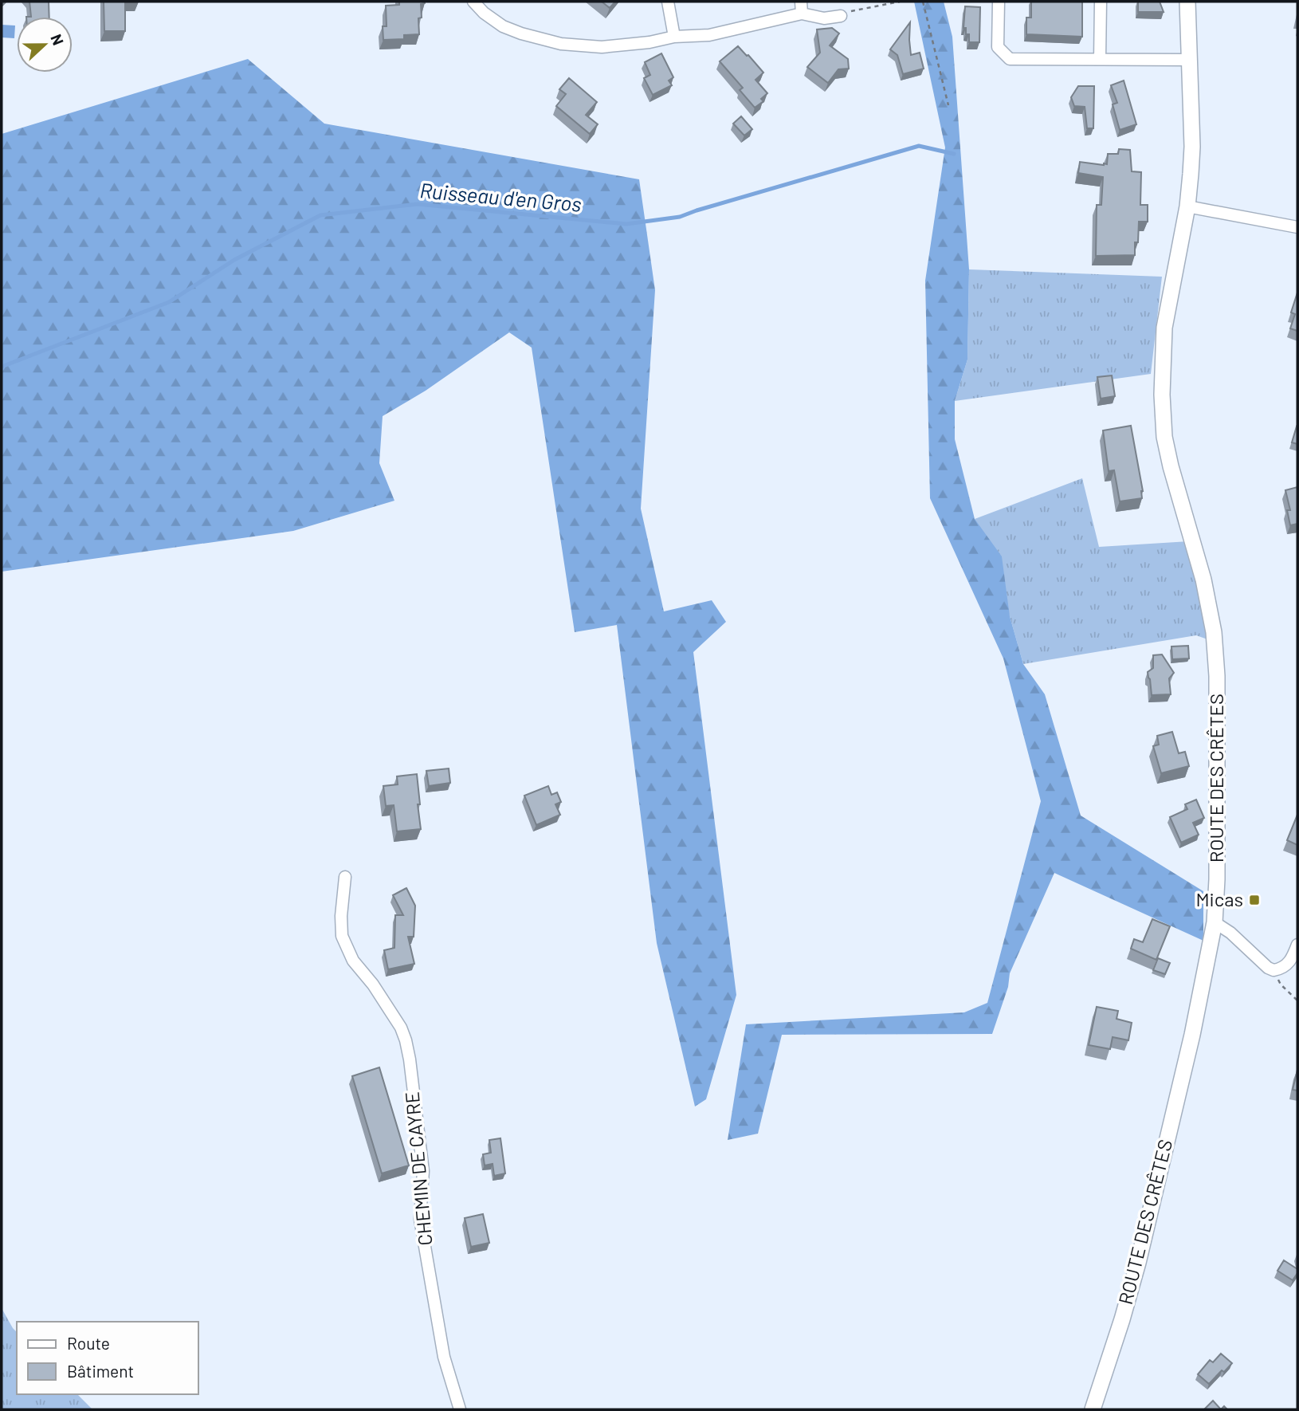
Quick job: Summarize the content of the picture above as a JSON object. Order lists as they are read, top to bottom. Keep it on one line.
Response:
{"streets":{"street":["ROUTE DES CRÊTES","CHEMIN DE CAYRE"]},"water":["Ruisseau d'en Gros"],"places":{"transit":["Micas"]},"legend":["Route","Bâtiment"],"north":"right"}
